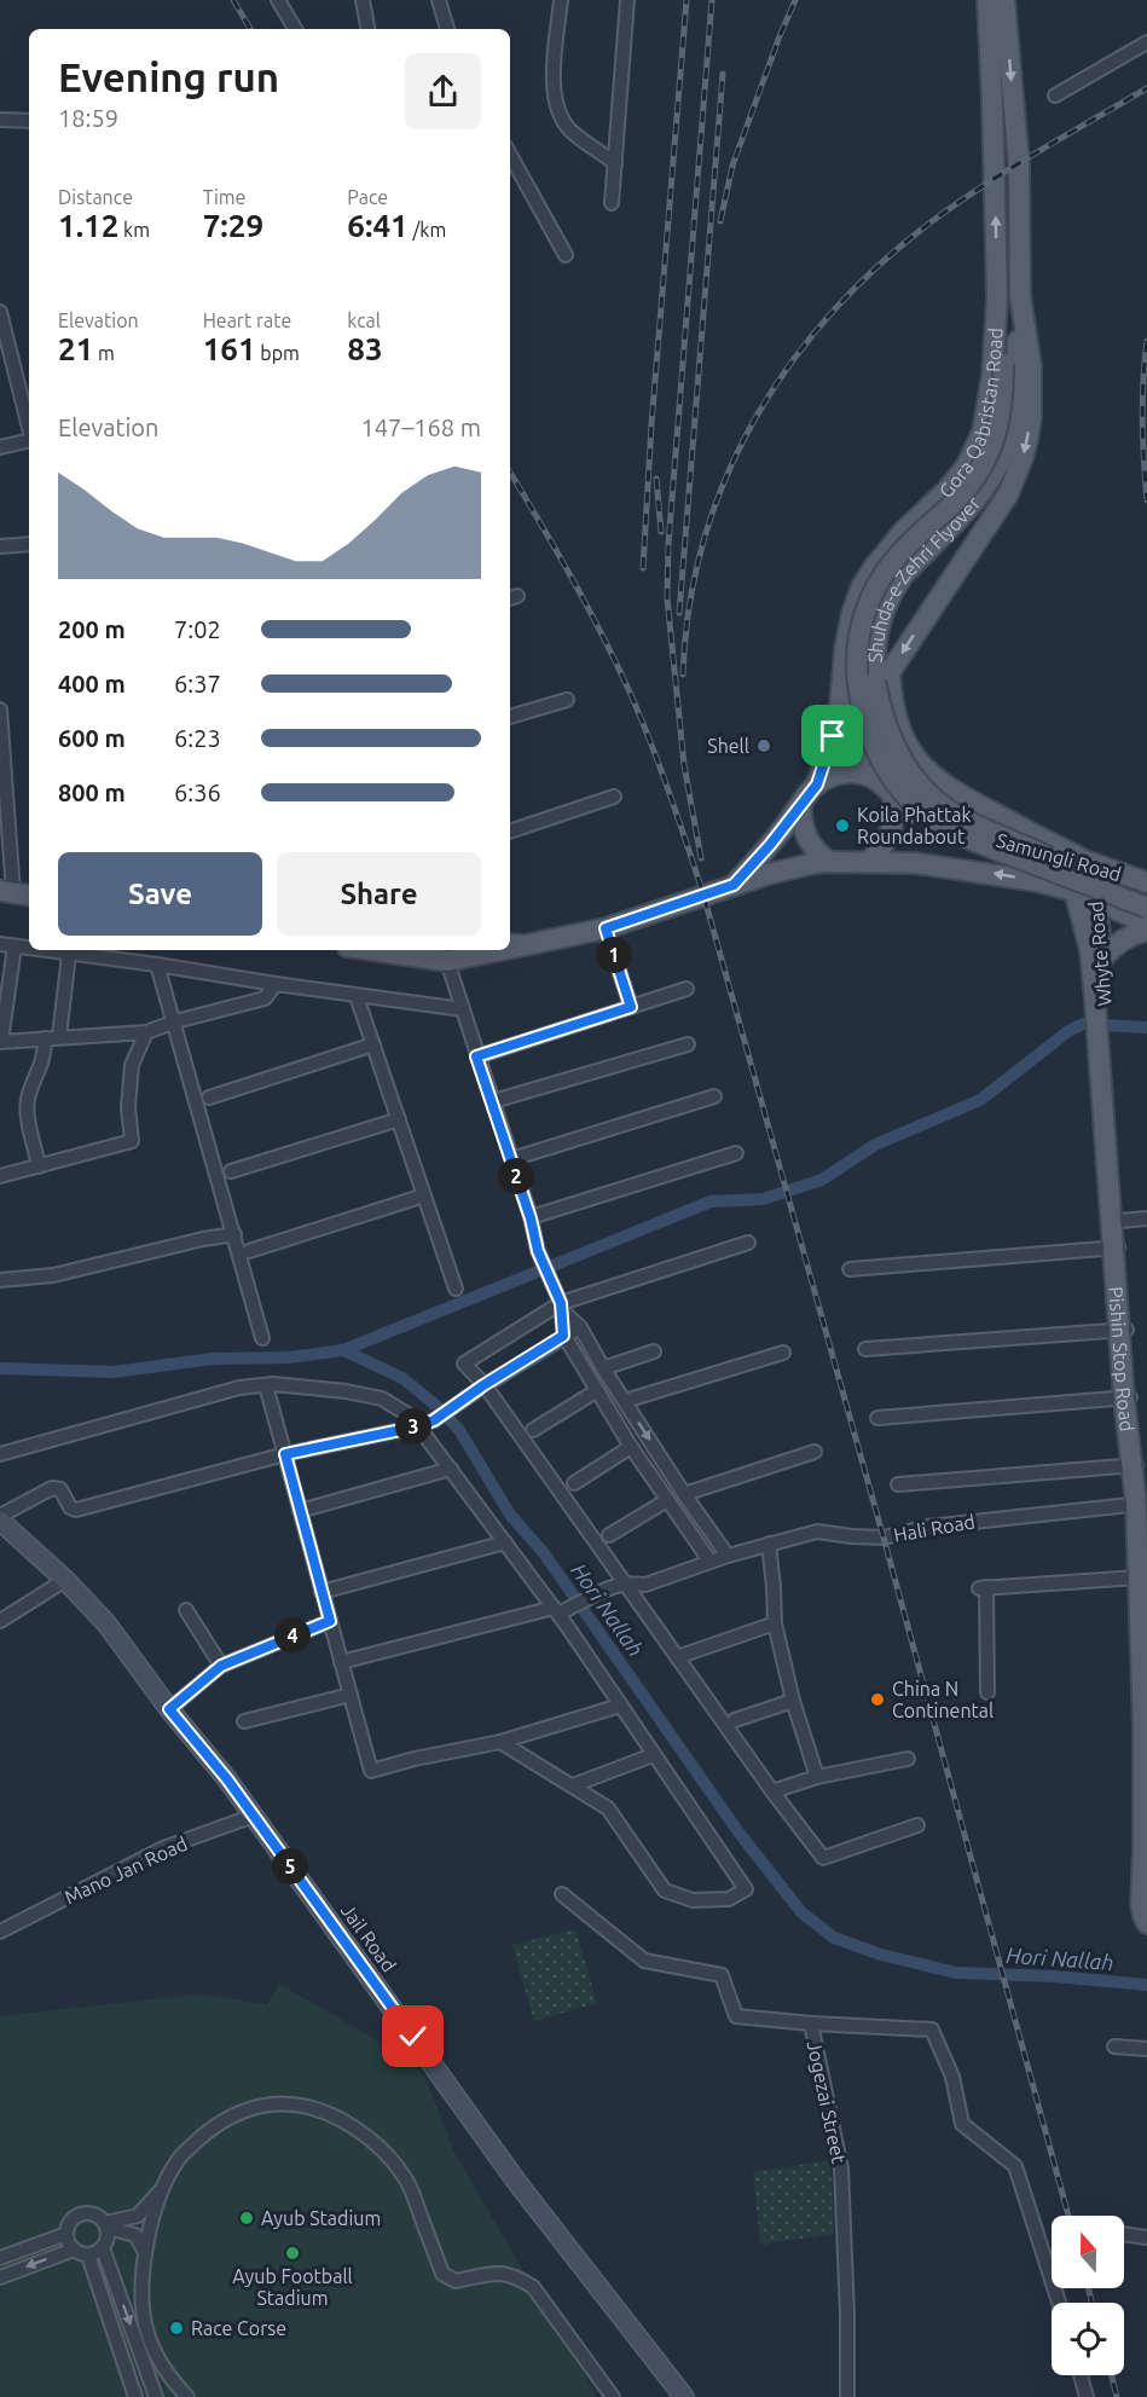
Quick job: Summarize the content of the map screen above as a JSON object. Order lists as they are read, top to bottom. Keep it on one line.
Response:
{"streets":{"main road":["Gora Qabristan Road","Shuhda-e-Zehri Flyover","Samungli Road","Whyte Road","Pishin Stop Road","Jail Road"],"street":["Hali Road","Mano Jan Road","Jogezai Street"]},"crossings":[["Gora Qabristan Road","Shuhda-e-Zehri Flyover"],["Gora Qabristan Road","Samungli Road"],["Samungli Road","Whyte Road"],["Whyte Road","Pishin Stop Road"],["Pishin Stop Road","Hali Road"],["Mano Jan Road","Jail Road"]],"water":["Hori Nallah"],"places":["Shell","Koila Phattak Roundabout","China N Continental","Ayub Stadium","Ayub Football Stadium","Race Corse"],"north":"top","page":{"heading":["Evening run","18:59"],"stats":[["Distance","1.12 km"],["Time","7:29"],["Pace","6:41 /km"],["Elevation","21 m"],["Heart rate","161 bpm"],["kcal","83"]],"chart":["Elevation","147–168 m"],"list":[{"name":"200 m","note":"7:02"},{"name":"400 m","note":"6:37"},{"name":"600 m","note":"6:23"},{"name":"800 m","note":"6:36"}],"buttons":["Save","Share"],"pins":["1","2","3","4","5"]}}
